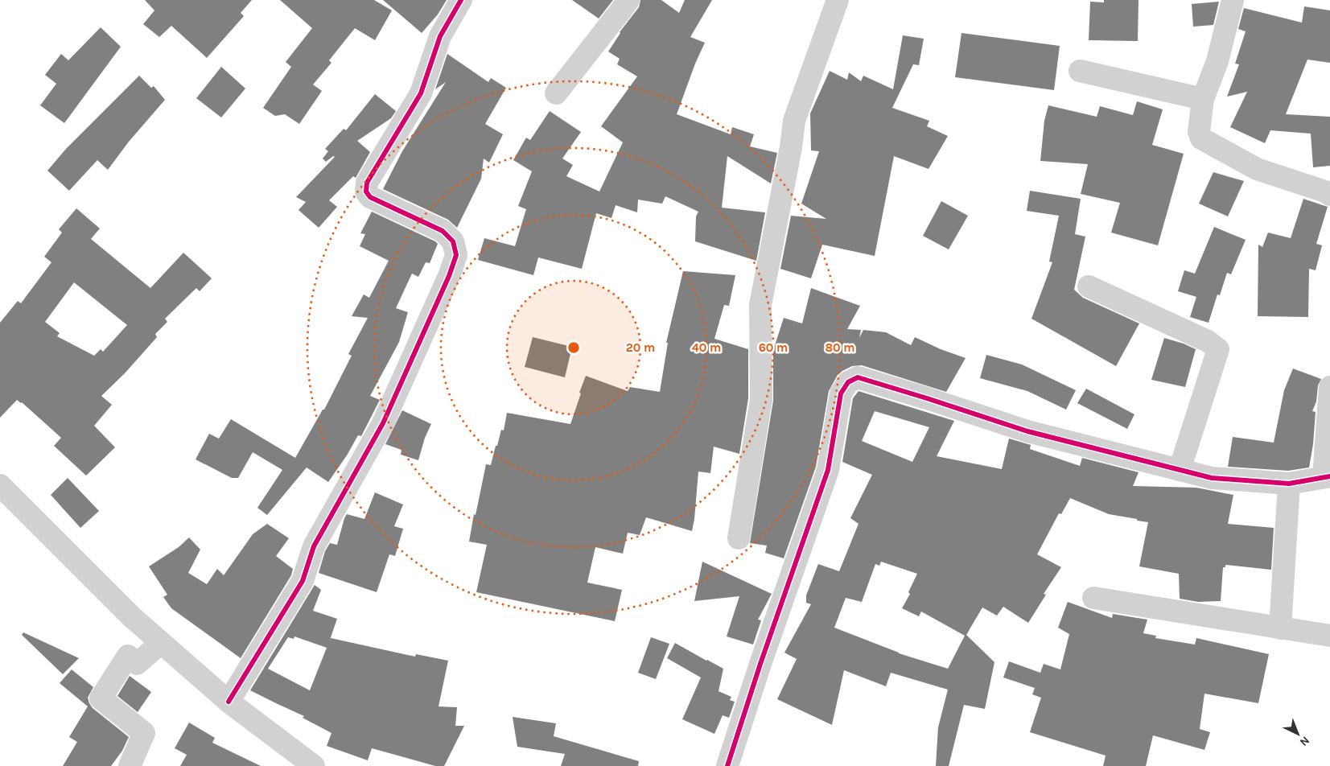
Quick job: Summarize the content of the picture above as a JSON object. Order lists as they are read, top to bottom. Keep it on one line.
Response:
{"north":"bottom right","rings":["20 m","40 m","60 m","80 m"]}
